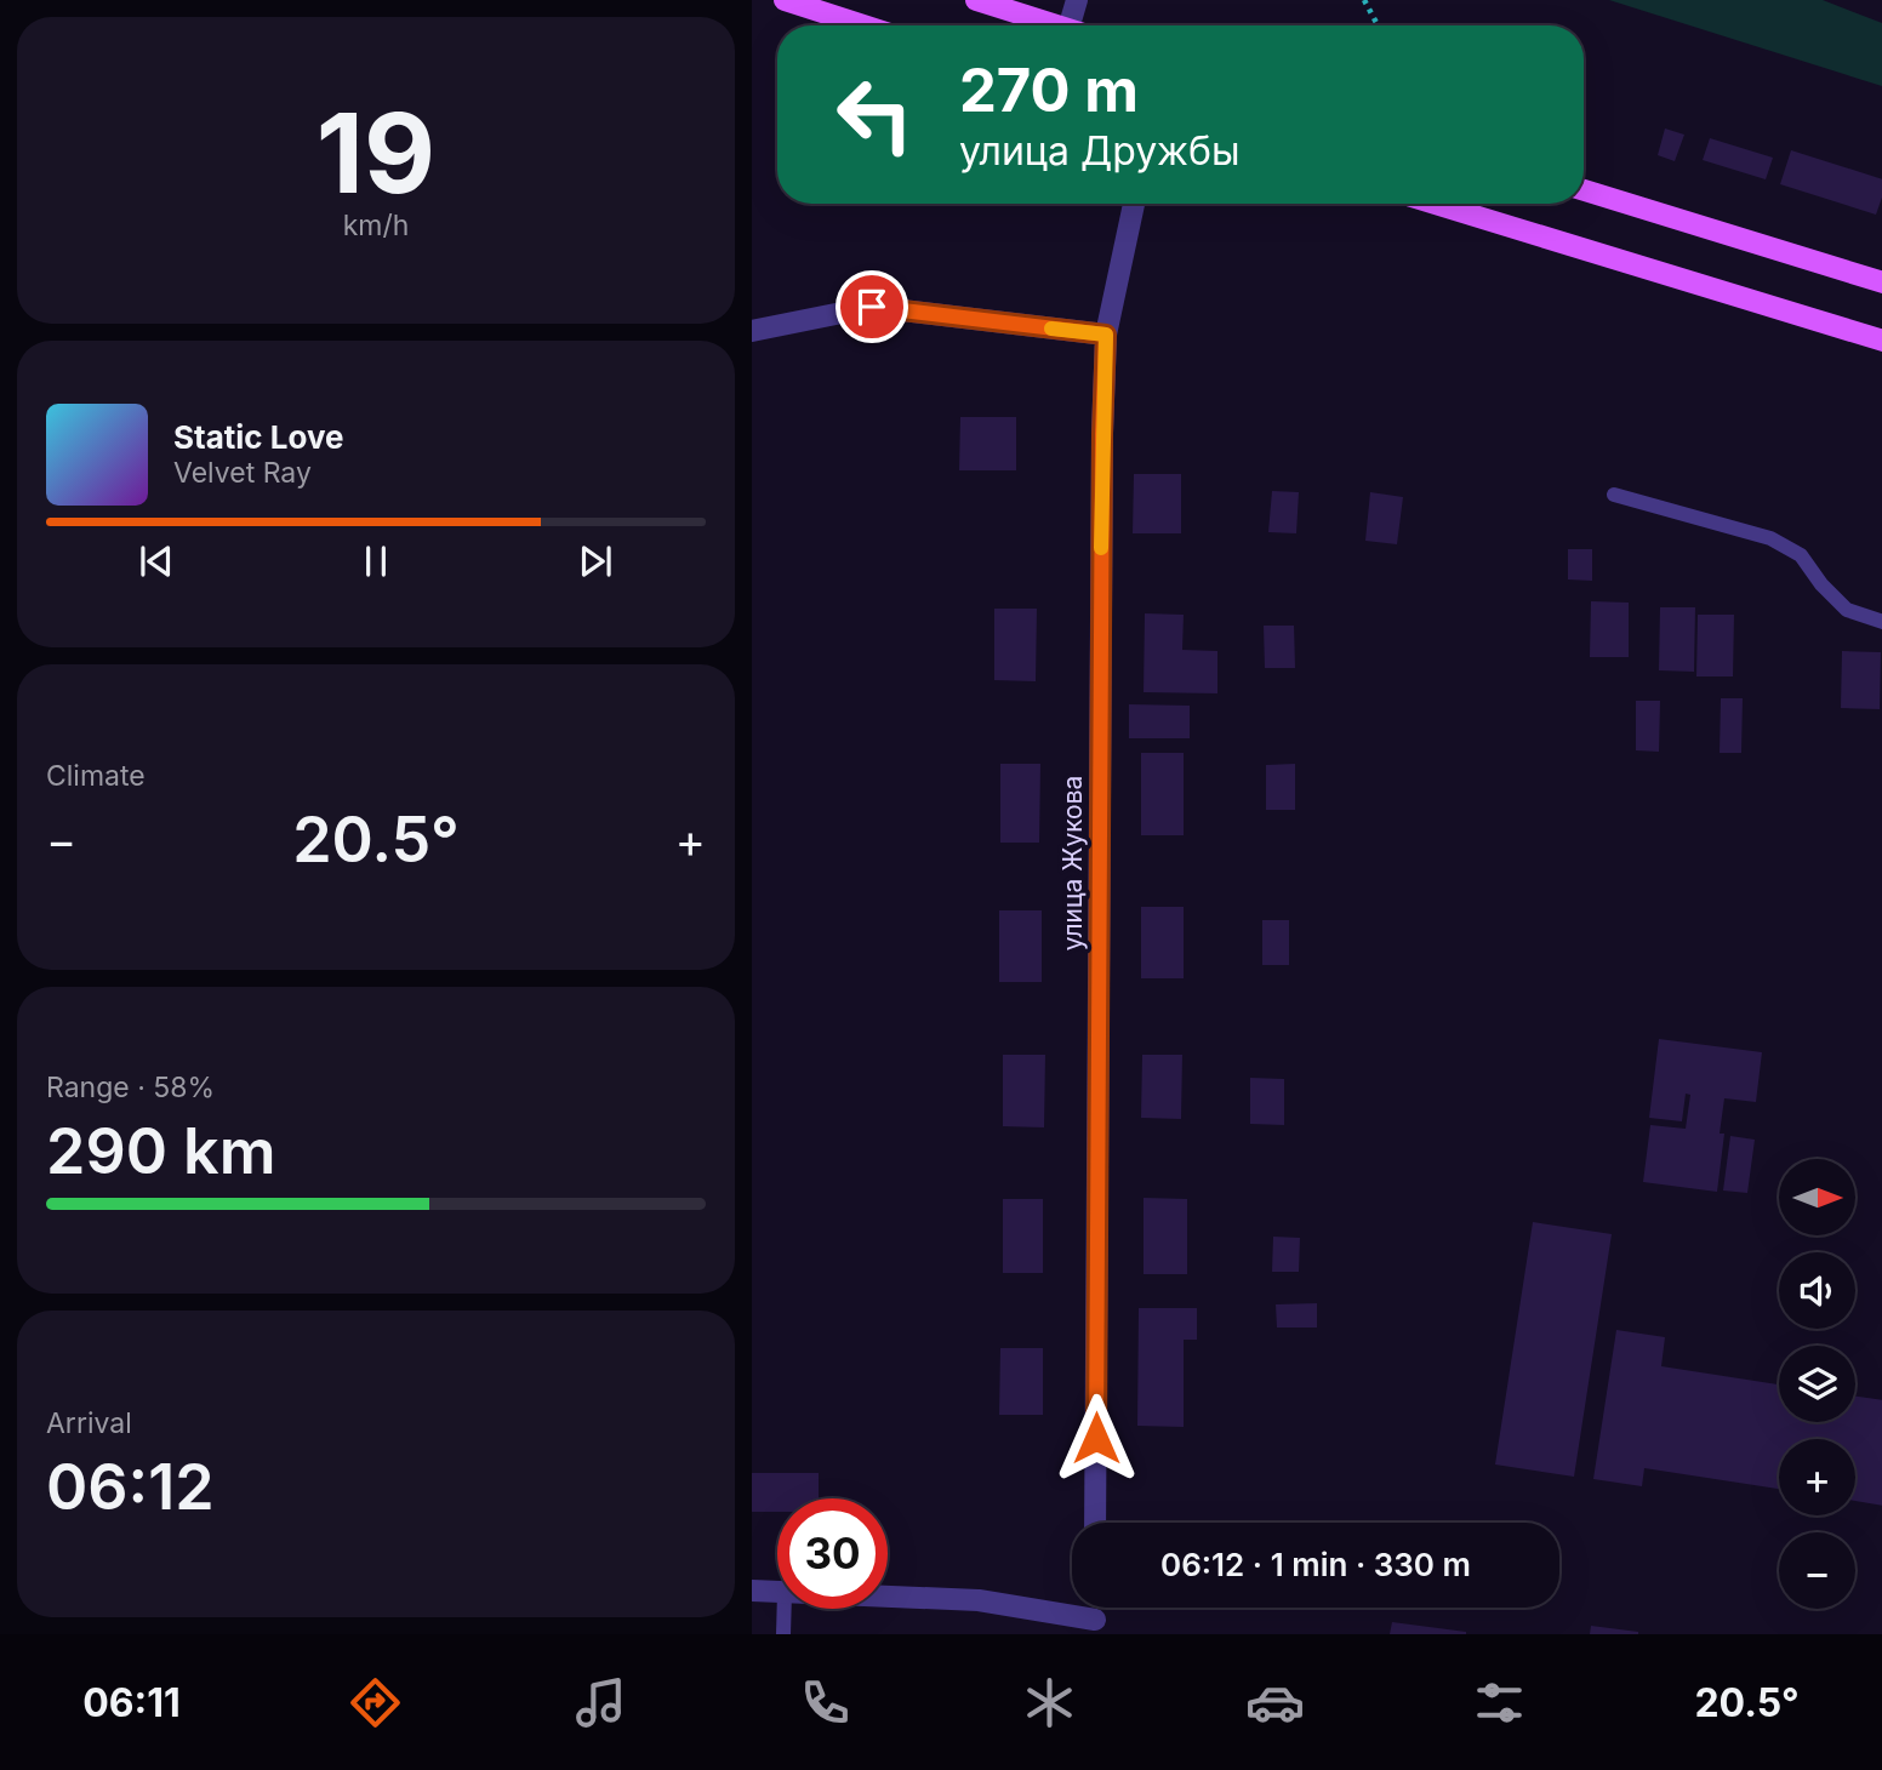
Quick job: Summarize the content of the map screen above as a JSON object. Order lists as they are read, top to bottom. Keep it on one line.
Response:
{"streets":{"street":["улица Жукова"]},"north":"right","page":{"tile":[["19","km/h"],"Climate",["Range · 58%","290 km"],["Arrival","06:12"]],"turn":["270 m","улица Дружбы"],"song":["Static Love","Velvet Ray"],"heat":["−","20.5°","+"],"map_buttons":["+","−"],"limit":"30","trip":"06:12 · 1 min · 330 m","tabs":["06:11","20.5°"]}}
